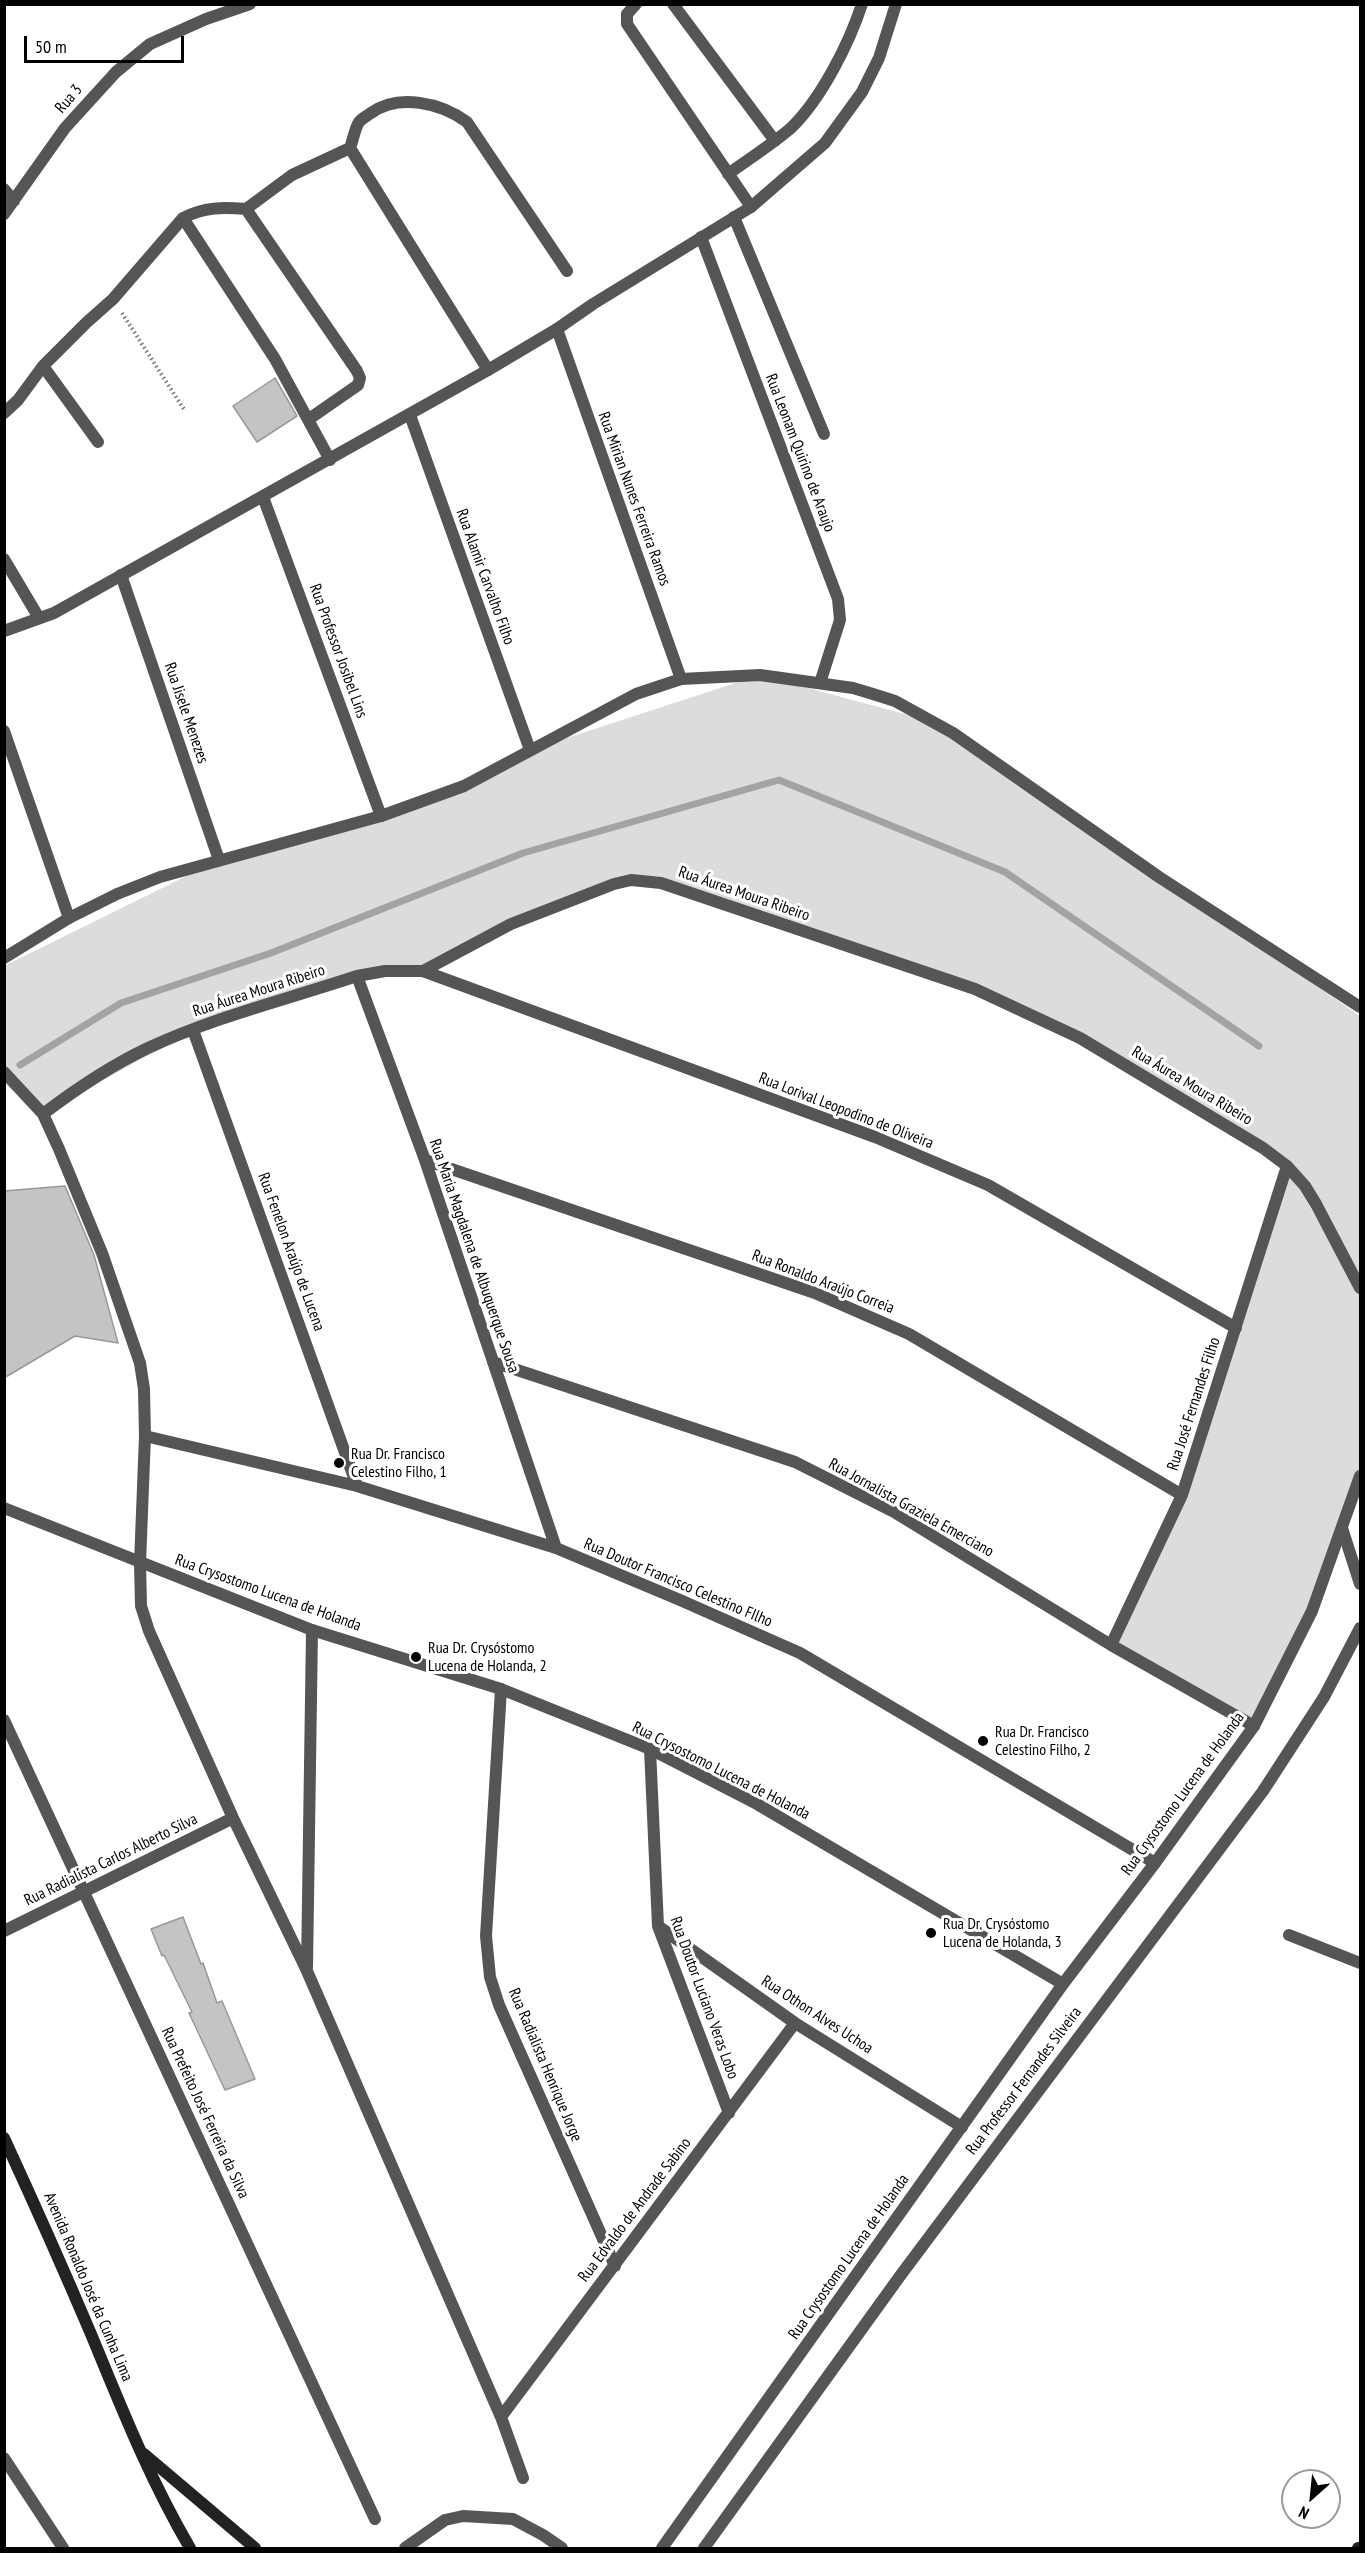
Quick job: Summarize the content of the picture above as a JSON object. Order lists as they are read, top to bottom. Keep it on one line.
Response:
{"streets":{"main road":["Avenida Ronaldo José da Cunha Lima"],"street":["Rua 3","Rua Leonam Quirino de Araujo","Rua Mirian Nunes Ferreira Ramos","Rua Alamir Carvalho Filho","Rua Professor Josibel Lins","Rua Jisele Menezes","Rua Áurea Moura Ribeiro","Rua Lorival Leopodino de Oliveira","Rua Fenelon Araújo de Lucena","Rua Maria Magdalena de Albuquerque Sousa","Rua Ronaldo Araújo Correia","Rua José Fernandes Filho","Rua Jornalista Graziela Emerciano","Rua Doutor Francisco Celestino FIlho","Rua Crysostomo Lucena de Holanda","Rua Radialista Carlos Alberto Silva","Rua Doutor Luciano Veras Lobo","Rua Othon Alves Uchoa","Rua Radialista Henrique Jorge","Rua Professor Fernandes Silveira","Rua Prefeito José Ferreira da Silva","Rua Edvaldo de Andrade Sabino"]},"crossings":[["Rua Áurea Moura Ribeiro","Rua Lorival Leopodino de Oliveira"],["Rua Áurea Moura Ribeiro","Rua Fenelon Araújo de Lucena"],["Rua Áurea Moura Ribeiro","Rua Maria Magdalena de Albuquerque Sousa"],["Rua Áurea Moura Ribeiro","Rua José Fernandes Filho"],["Rua Lorival Leopodino de Oliveira","Rua José Fernandes Filho"],["Rua Fenelon Araújo de Lucena","Rua Doutor Francisco Celestino FIlho"],["Rua Maria Magdalena de Albuquerque Sousa","Rua Ronaldo Araújo Correia"],["Rua Maria Magdalena de Albuquerque Sousa","Rua Jornalista Graziela Emerciano"],["Rua Maria Magdalena de Albuquerque Sousa","Rua Doutor Francisco Celestino FIlho"],["Rua Ronaldo Araújo Correia","Rua José Fernandes Filho"],["Rua José Fernandes Filho","Rua Jornalista Graziela Emerciano"],["Rua Jornalista Graziela Emerciano","Rua Crysostomo Lucena de Holanda"],["Rua Doutor Francisco Celestino FIlho","Rua Crysostomo Lucena de Holanda"],["Rua Crysostomo Lucena de Holanda","Rua Doutor Luciano Veras Lobo"],["Rua Crysostomo Lucena de Holanda","Rua Othon Alves Uchoa"],["Rua Crysostomo Lucena de Holanda","Rua Radialista Henrique Jorge"],["Rua Radialista Carlos Alberto Silva","Rua Prefeito José Ferreira da Silva"],["Rua Doutor Luciano Veras Lobo","Rua Othon Alves Uchoa"],["Rua Doutor Luciano Veras Lobo","Rua Edvaldo de Andrade Sabino"],["Rua Othon Alves Uchoa","Rua Edvaldo de Andrade Sabino"],["Rua Radialista Henrique Jorge","Rua Edvaldo de Andrade Sabino"]],"places":["Rua Dr. Francisco Celestino Filho, 1","Rua Dr. Crysóstomo Lucena de Holanda, 2","Rua Dr. Francisco Celestino Filho, 2","Rua Dr. Crysóstomo Lucena de Holanda, 3"],"scale_bar":"50 m","north":"bottom left"}
